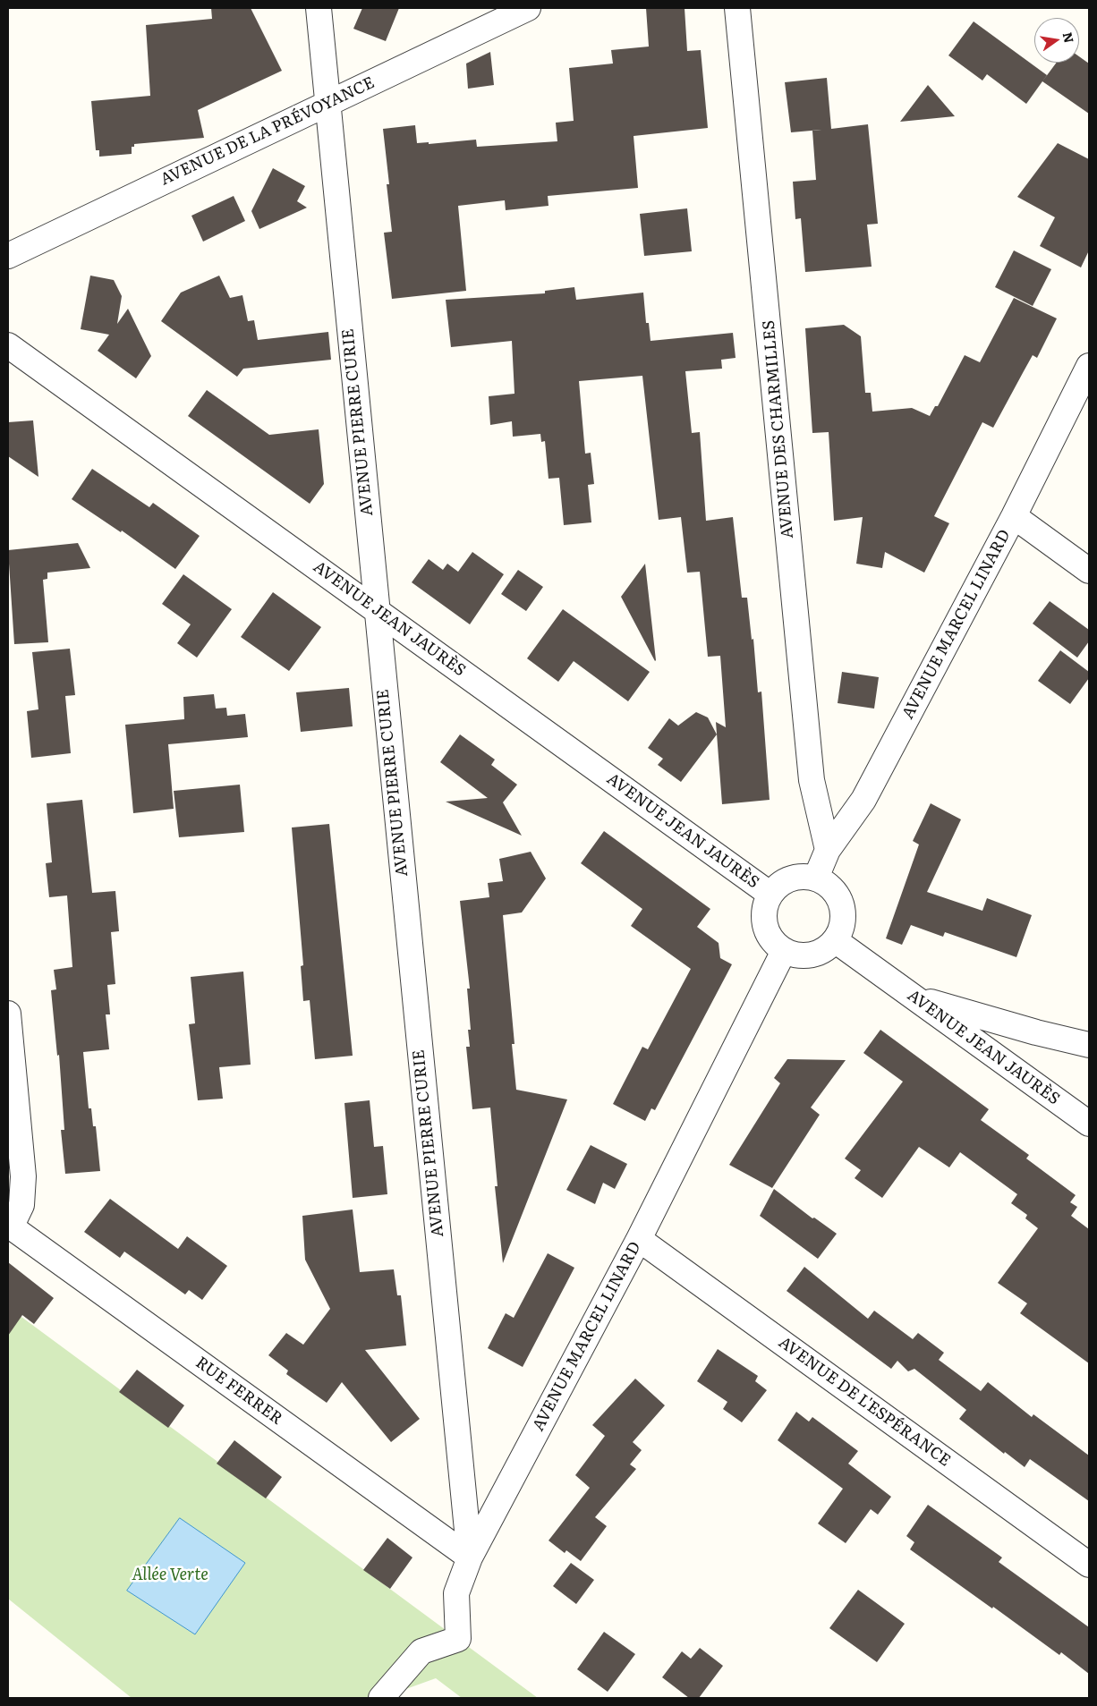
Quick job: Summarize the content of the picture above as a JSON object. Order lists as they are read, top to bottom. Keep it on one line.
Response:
{"streets":{"street":["AVENUE DE LA PRÉVOYANCE","AVENUE PIERRE CURIE","AVENUE DES CHARMILLES","AVENUE JEAN JAURÈS","AVENUE MARCEL LINARD","RUE FERRER","AVENUE DE L'ESPÉRANCE"]},"crossings":[["AVENUE DE LA PRÉVOYANCE","AVENUE PIERRE CURIE"],["AVENUE PIERRE CURIE","AVENUE JEAN JAURÈS"],["AVENUE PIERRE CURIE","AVENUE MARCEL LINARD"],["AVENUE PIERRE CURIE","RUE FERRER"],["AVENUE DES CHARMILLES","AVENUE MARCEL LINARD"],["AVENUE JEAN JAURÈS","AVENUE MARCEL LINARD"],["AVENUE MARCEL LINARD","RUE FERRER"],["AVENUE MARCEL LINARD","AVENUE DE L'ESPÉRANCE"]],"parks":["Allée Verte"],"north":"right"}
